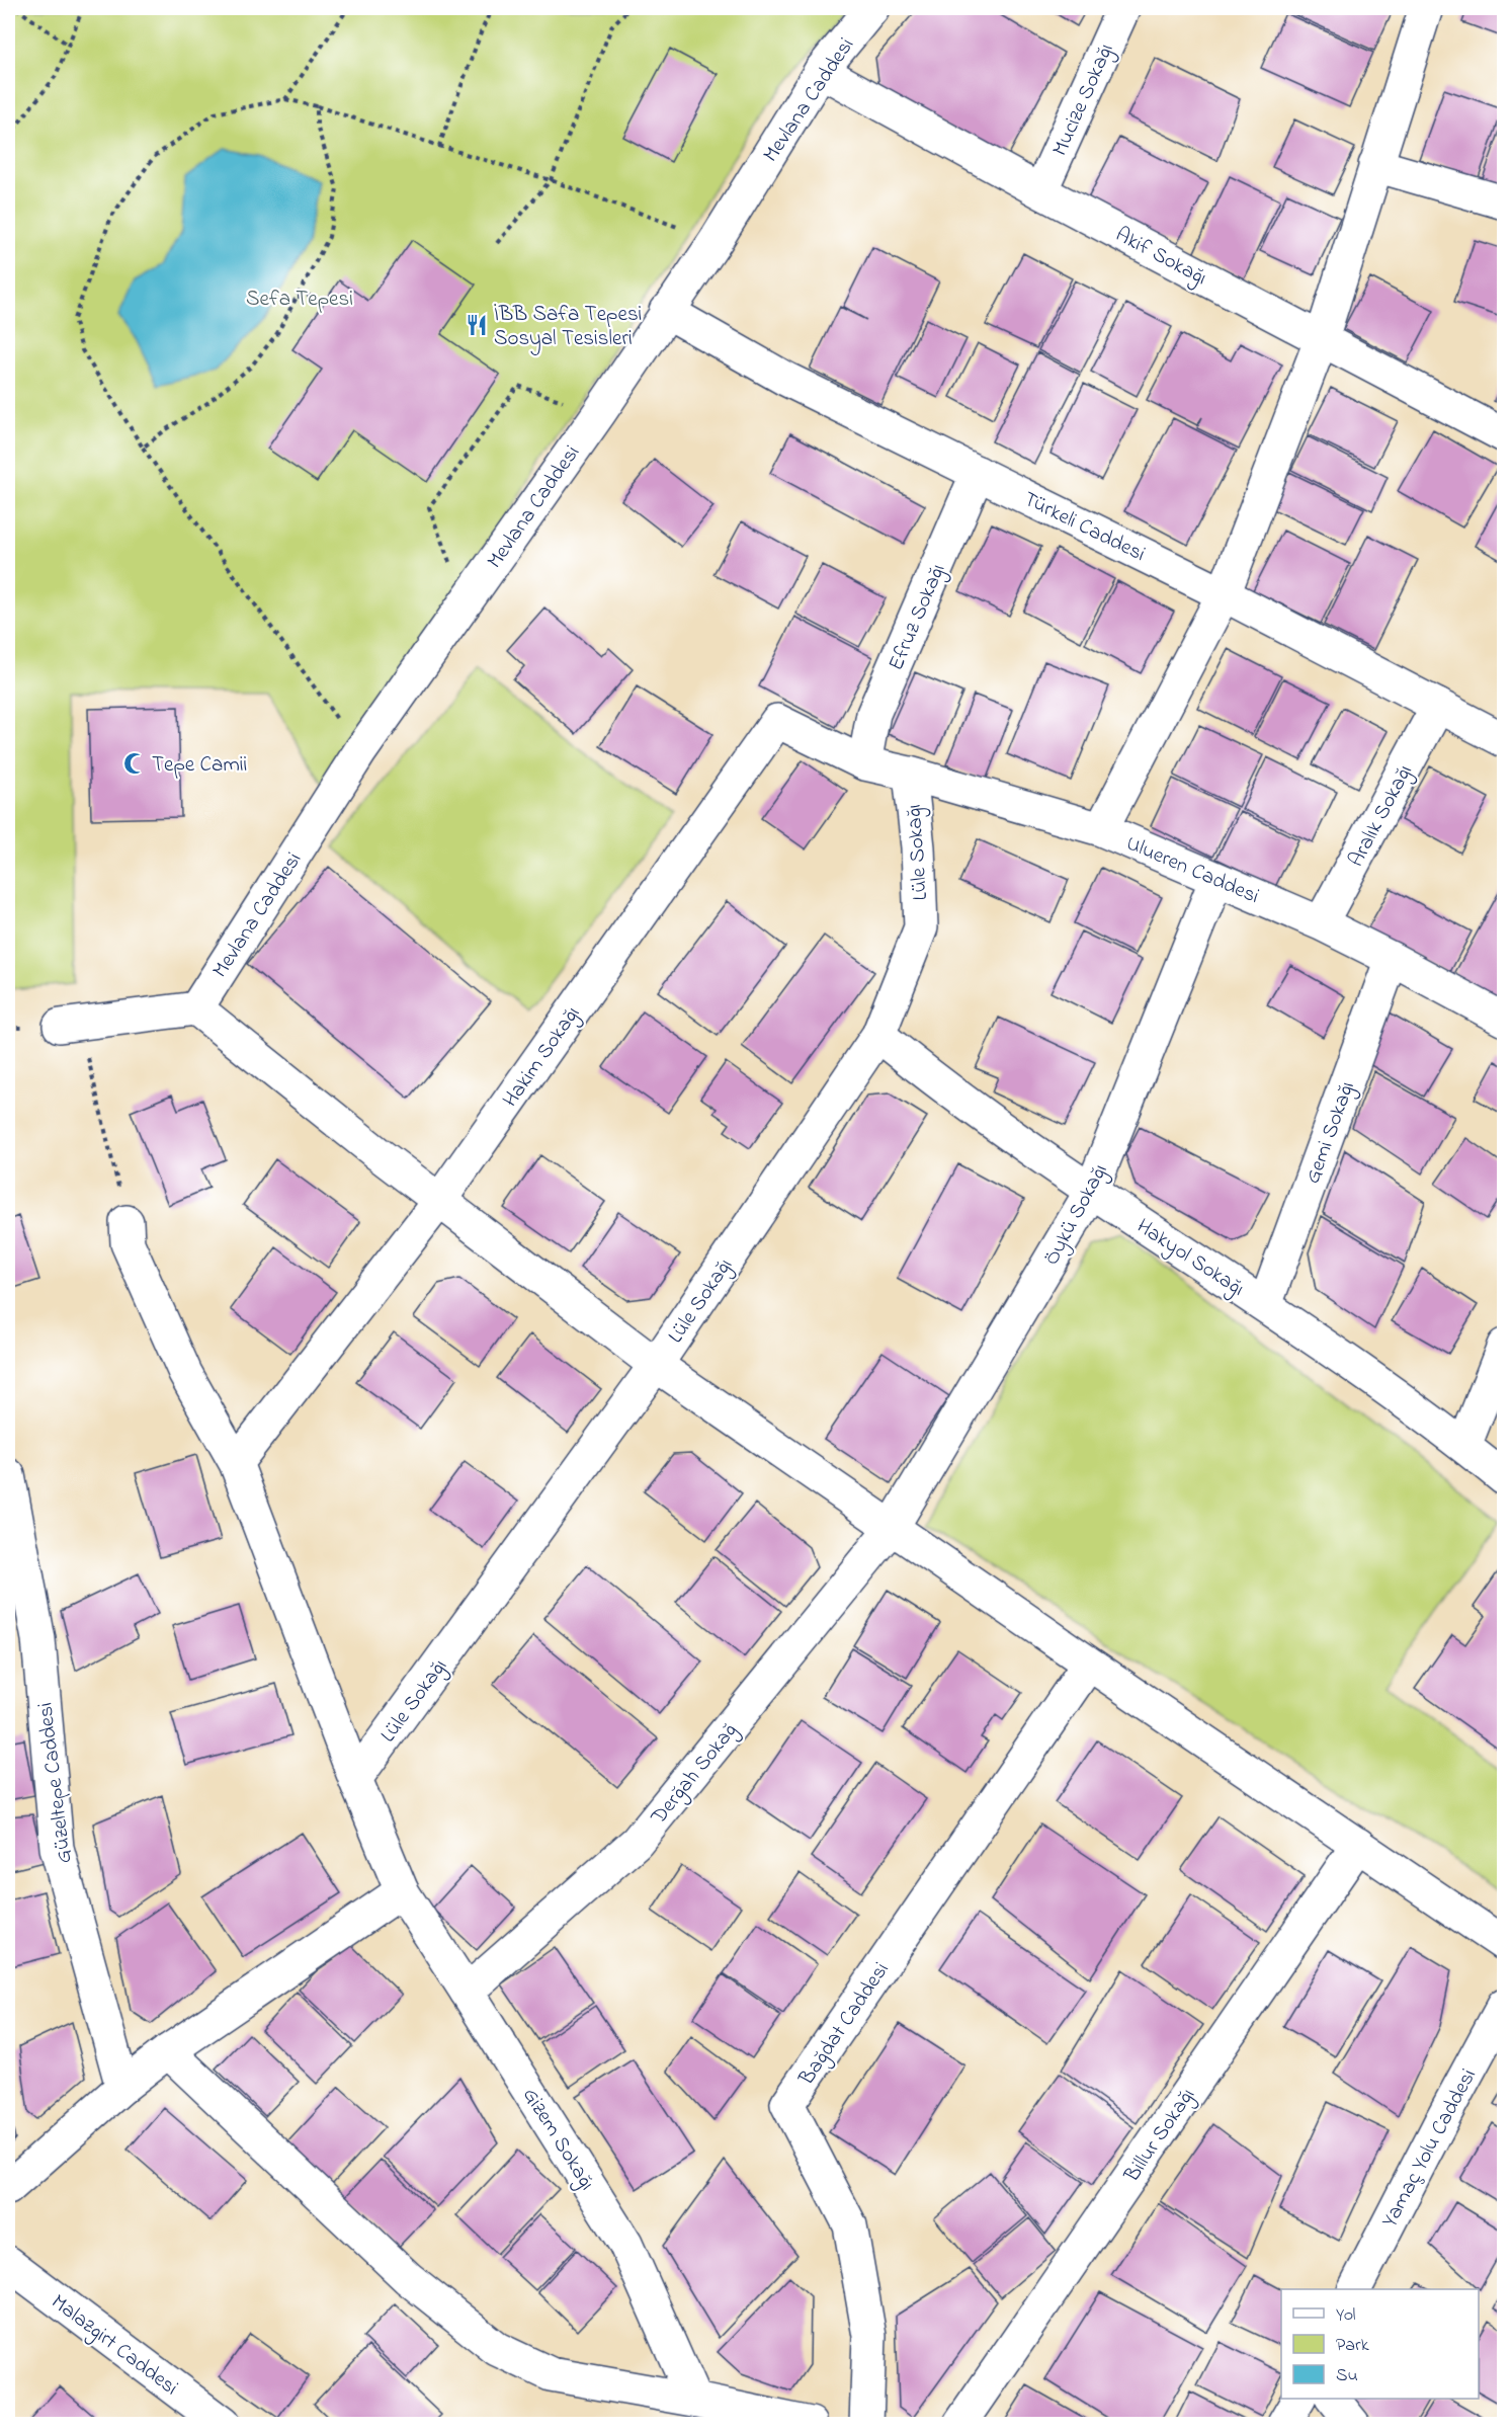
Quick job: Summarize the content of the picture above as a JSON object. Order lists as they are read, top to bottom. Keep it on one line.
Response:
{"streets":{"street":["Mevlana Caddesi","Mucize Sokağı","Akif Sokağı","Türkeli Caddesi","Efruz Sokağı","Aralık Sokağı","Lüle Sokağı","Ulueren Caddesi","Hakim Sokağı","Gemi Sokağı","Öykü Sokağı","Hakyol Sokağı","Derğah Sokağ","Güzeltepe Caddesi","Bağdat Caddesi","Billur Sokağı","Gizem Sokağı","Yamaç Yolu Caddesi","Malazgirt Caddesi"]},"crossings":[["Mevlana Caddesi","Akif Sokağı"],["Mevlana Caddesi","Türkeli Caddesi"],["Mucize Sokağı","Akif Sokağı"],["Türkeli Caddesi","Efruz Sokağı"],["Türkeli Caddesi","Aralık Sokağı"],["Efruz Sokağı","Ulueren Caddesi"],["Efruz Sokağı","Hakim Sokağı"],["Aralık Sokağı","Ulueren Caddesi"],["Lüle Sokağı","Ulueren Caddesi"],["Lüle Sokağı","Hakyol Sokağı"],["Lüle Sokağı","Gizem Sokağı"],["Ulueren Caddesi","Hakim Sokağı"],["Ulueren Caddesi","Gemi Sokağı"],["Ulueren Caddesi","Öykü Sokağı"],["Hakim Sokağı","Gizem Sokağı"],["Gemi Sokağı","Hakyol Sokağı"],["Öykü Sokağı","Hakyol Sokağı"],["Öykü Sokağı","Derğah Sokağ"],["Derğah Sokağ","Gizem Sokağı"]],"parks":["Sefa Tepesi"],"places":{"restaurant":["İBB Safa Tepesi Sosyal Tesisleri"],"mosque":["Tepe Camii"]},"legend":["Yol","Park","Su"]}
